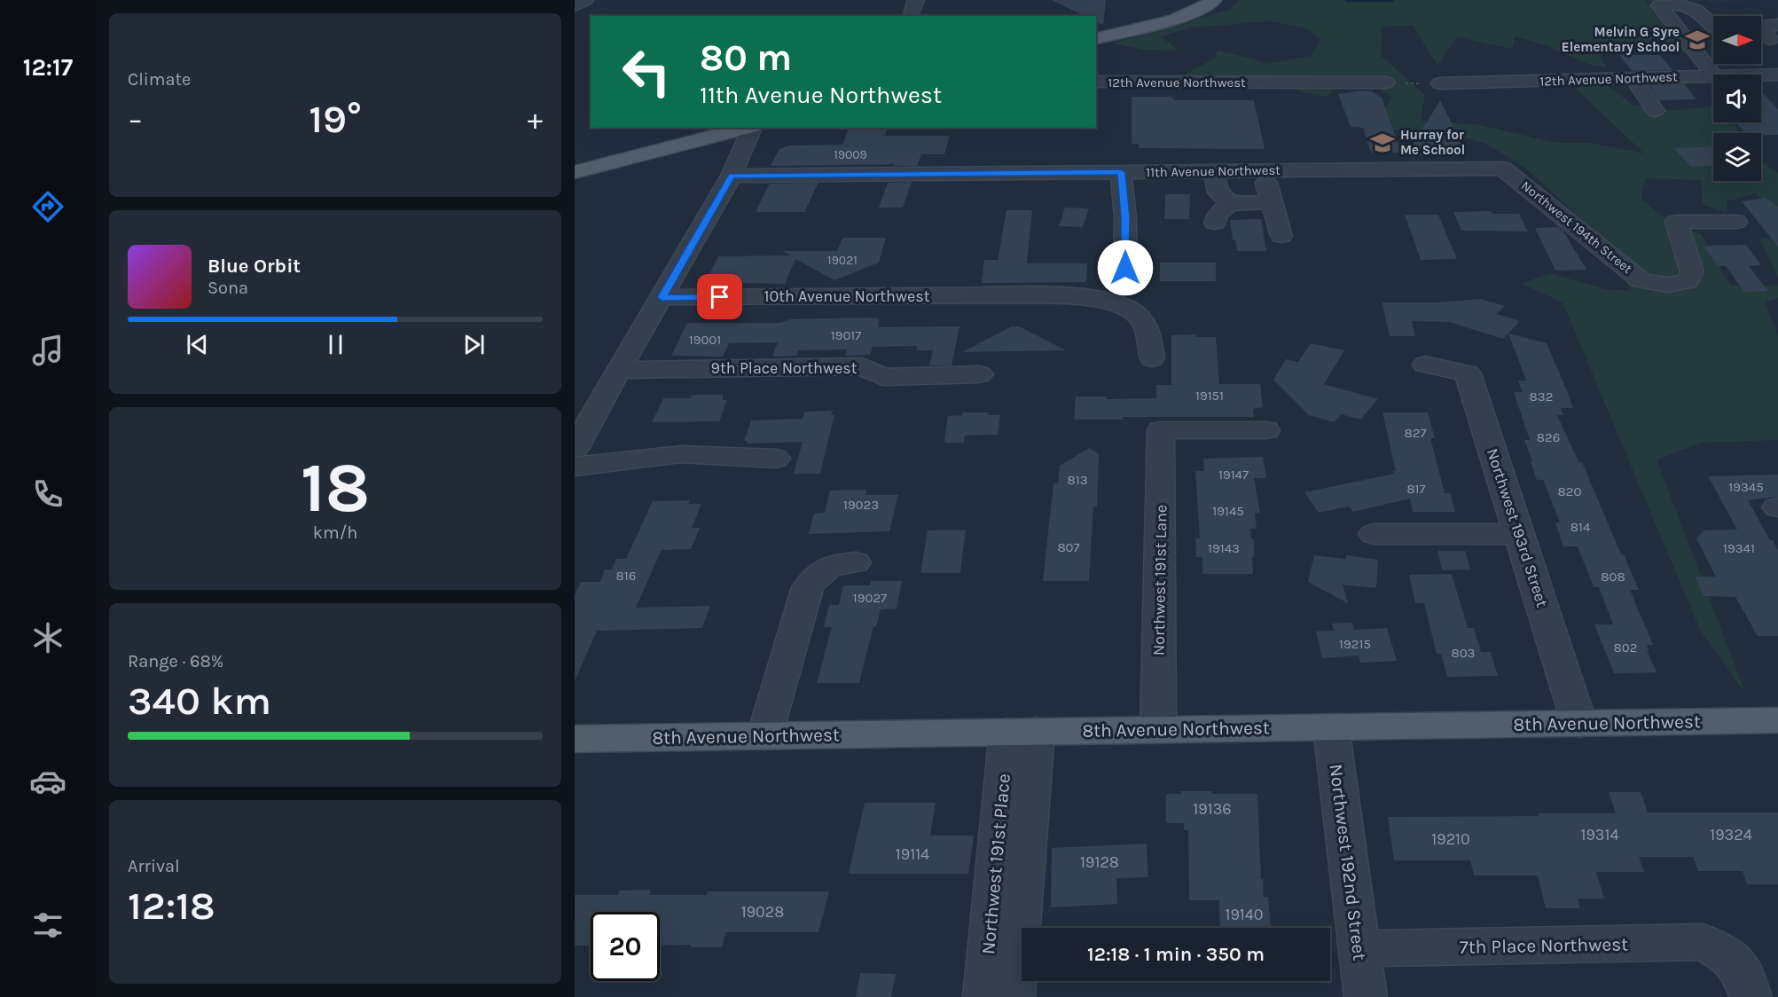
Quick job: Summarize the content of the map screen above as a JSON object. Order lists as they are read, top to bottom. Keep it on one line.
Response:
{"streets":{"main road":["8th Avenue Northwest"],"street":["12th Avenue Northwest","11th Avenue Northwest","Northwest 194th Street","10th Avenue Northwest","9th Place Northwest","Northwest 193rd Street","Northwest 191st Lane","Northwest 192nd Street","Northwest 191st Place","7th Place Northwest"]},"crossings":[["11th Avenue Northwest","Northwest 194th Street"],["Northwest 193rd Street","8th Avenue Northwest"],["Northwest 191st Lane","8th Avenue Northwest"],["8th Avenue Northwest","Northwest 192nd Street"],["8th Avenue Northwest","Northwest 191st Place"],["Northwest 192nd Street","7th Place Northwest"]],"places":{"school or university":["Melvin G Syre Elementary School","Hurray for Me School"]},"house_numbers":["19009","19021","19017","19001","19151","832","827","826","19147","813","19345","817","820","19023","19145","814","807","19143","19341","816","808","19027","19215","802","803","19136","19314","19324","19210","19114","19128","19028","19140"],"north":"right","page":{"tabs":"12:17","tile":["Climate",["18","km/h"],["Range · 68%","340 km"],["Arrival","12:18"]],"turn":["80 m","11th Avenue Northwest"],"heat":["−","19°","+"],"song":["Blue Orbit","Sona"],"limit":"20","trip":"12:18 · 1 min · 350 m"}}
